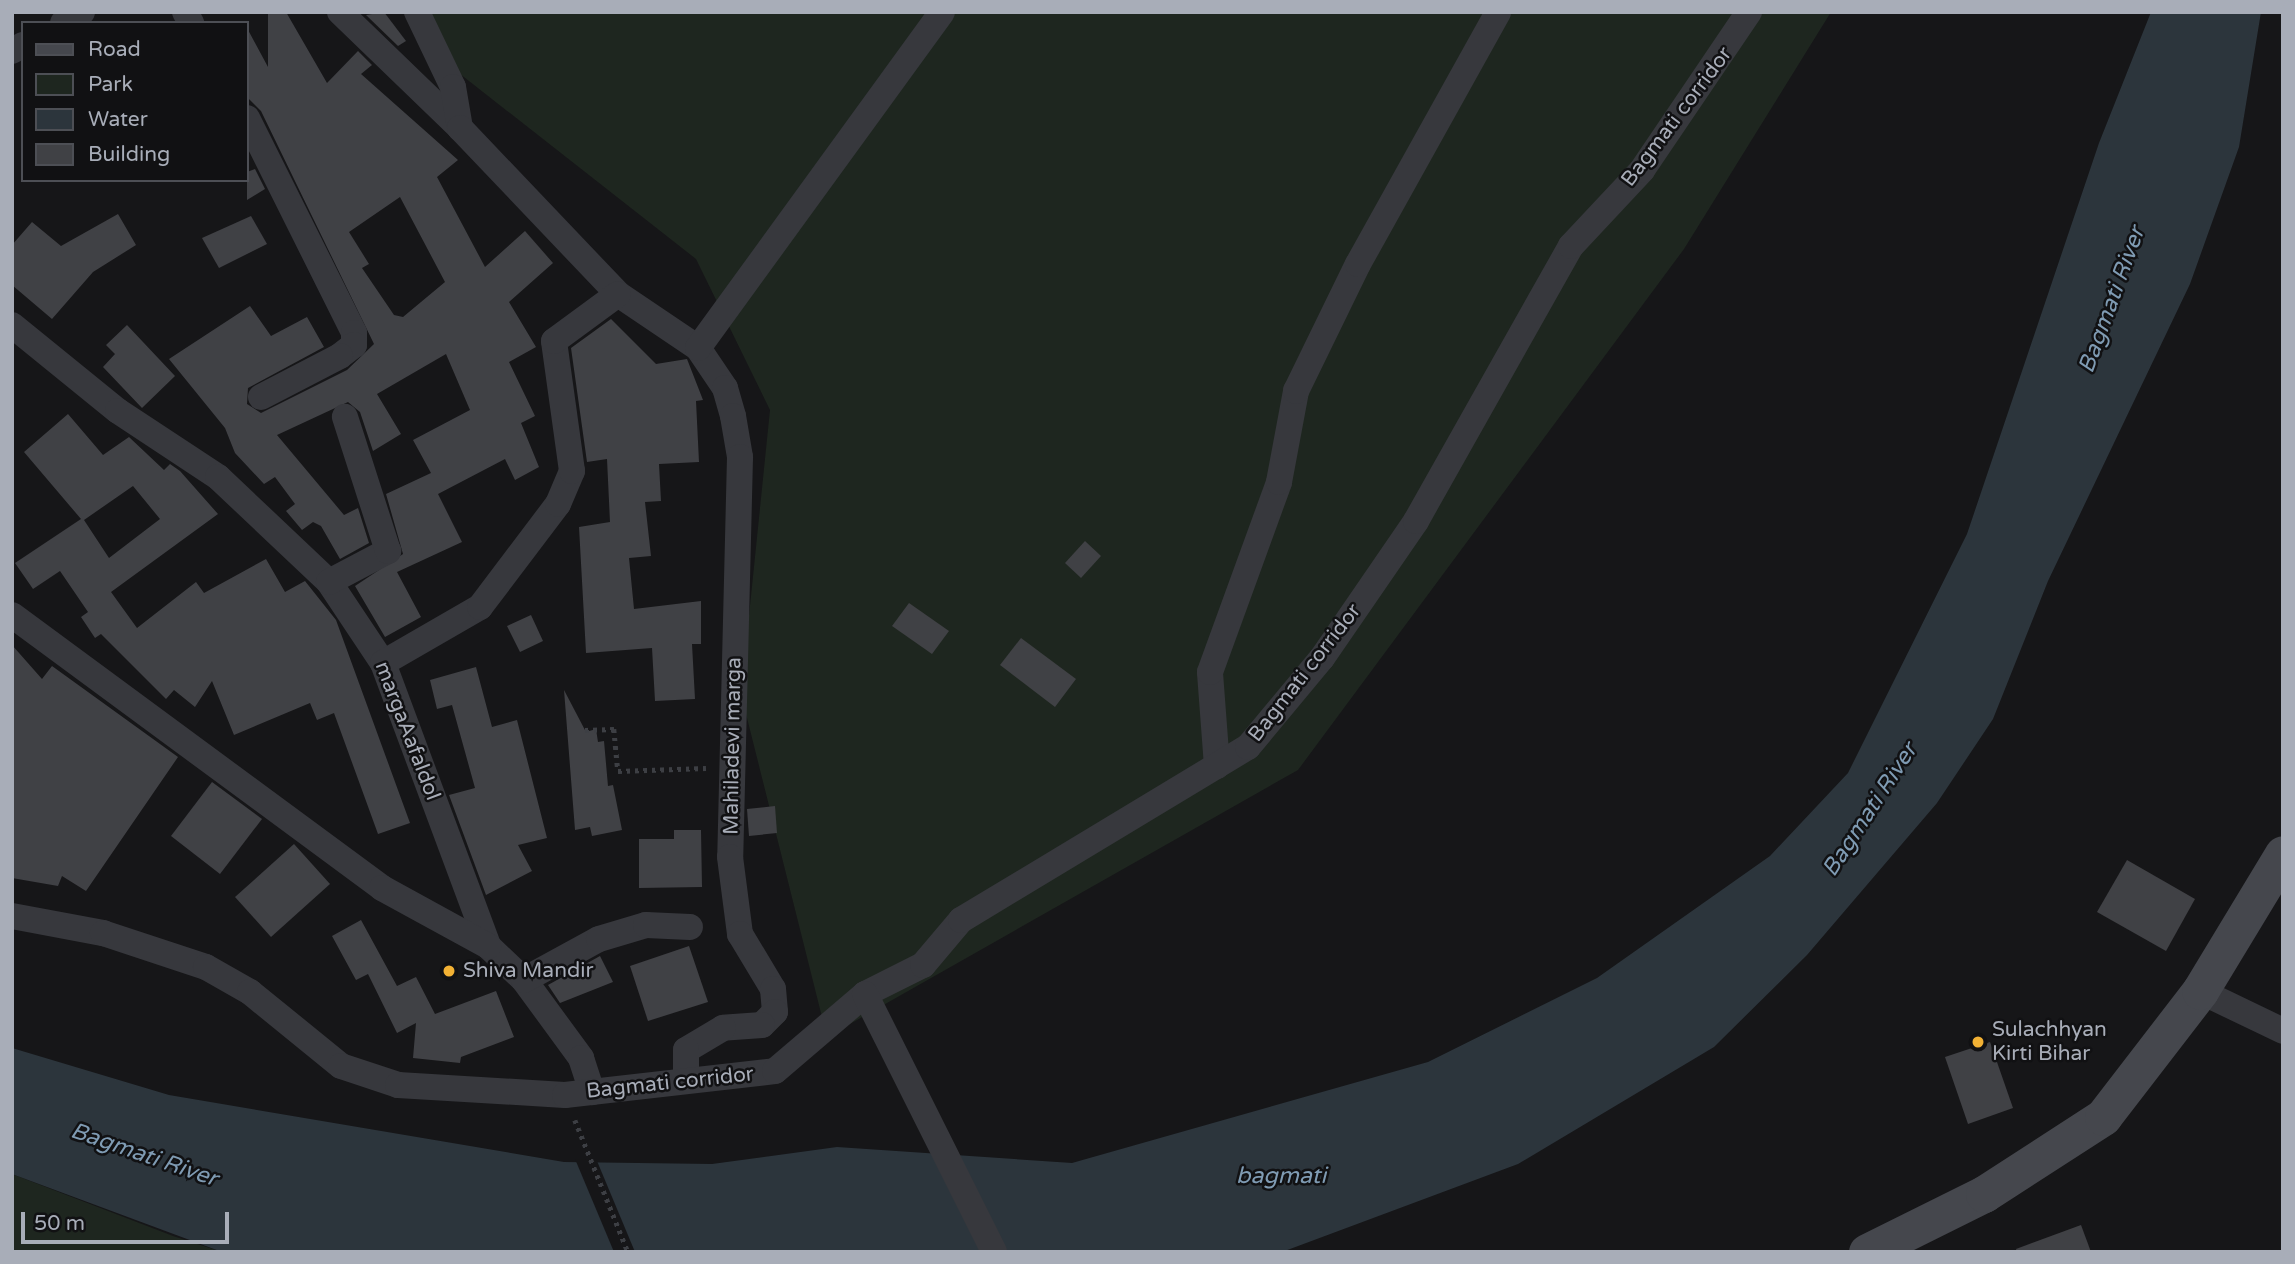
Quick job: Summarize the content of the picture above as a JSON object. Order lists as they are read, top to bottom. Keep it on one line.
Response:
{"streets":{"street":["Bagmati corridor","margaAafaldol","Mahiladevi marga"]},"crossings":[["Bagmati corridor","margaAafaldol"],["Bagmati corridor","Mahiladevi marga"]],"water":["Bagmati River","bagmati"],"places":["Shiva Mandir","Sulachhyan Kirti Bihar"],"legend":["Road","Park","Water","Building"],"scale_bar":"50 m"}
